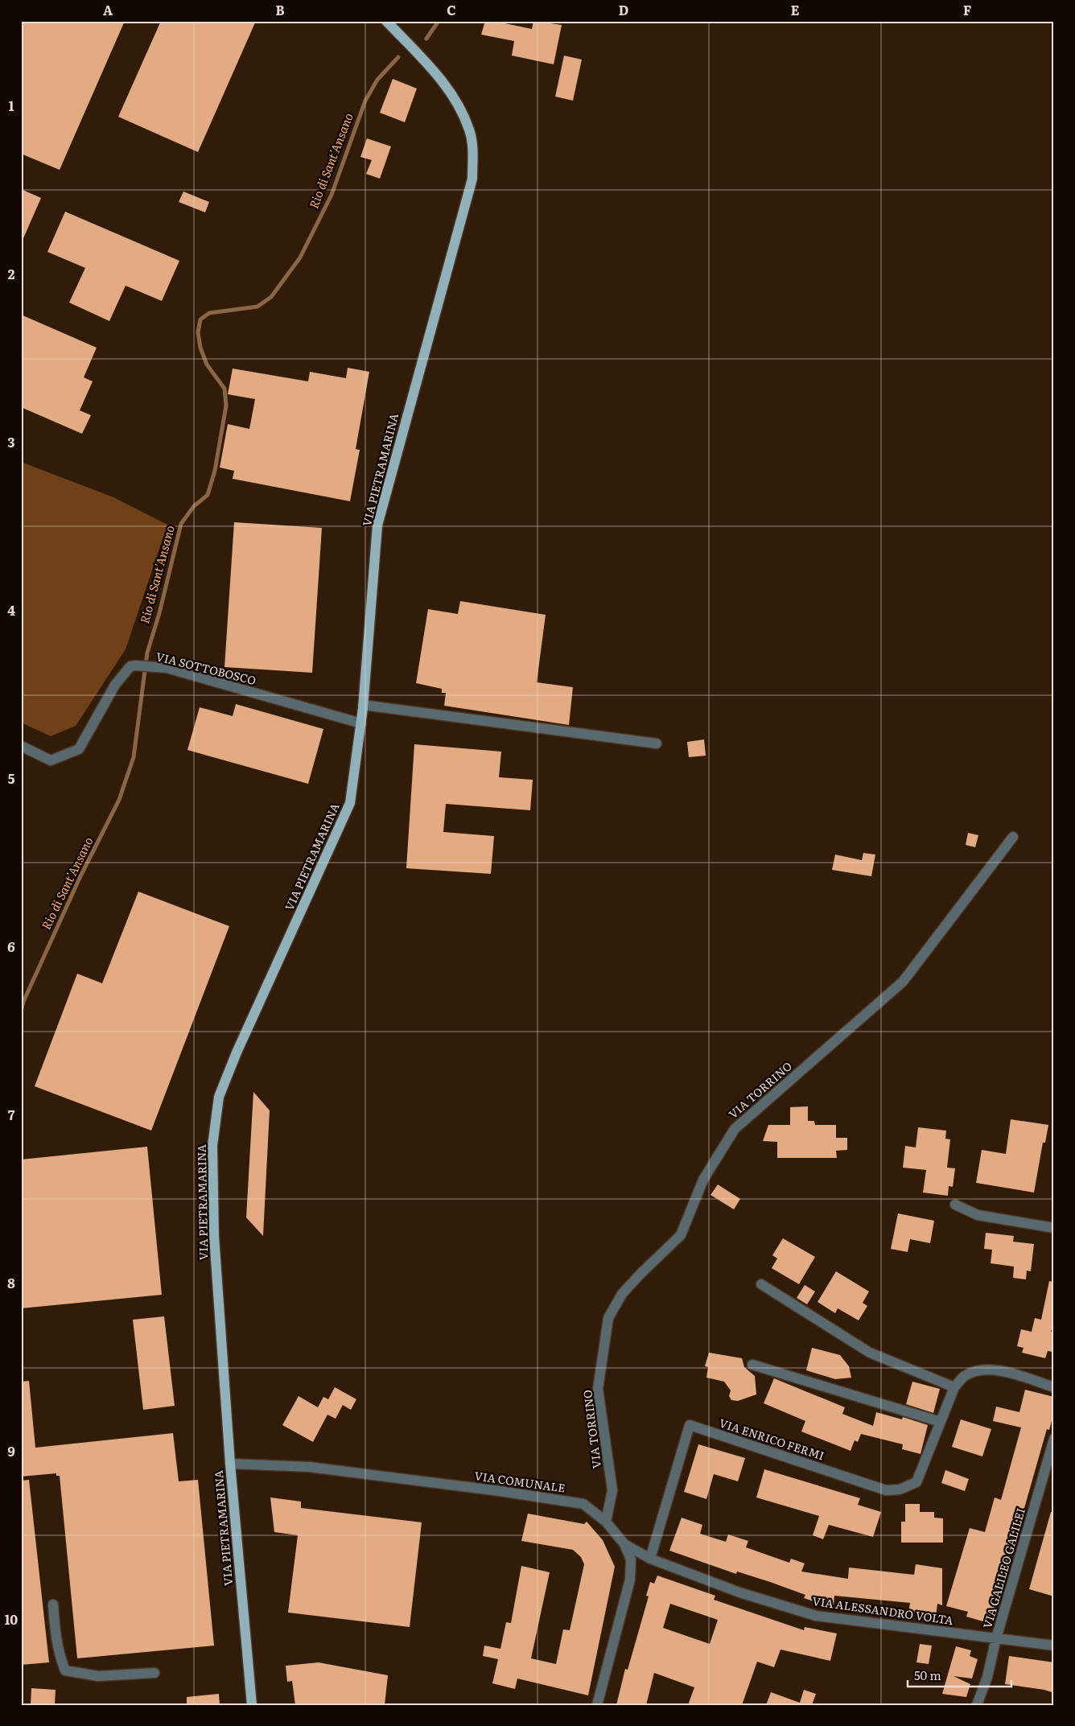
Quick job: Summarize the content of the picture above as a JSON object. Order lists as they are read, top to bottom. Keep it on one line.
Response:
{"streets":{"main road":["VIA PIETRAMARINA"],"street":["VIA SOTTOBOSCO","VIA TORRINO","VIA ENRICO FERMI","VIA COMUNALE","VIA GALILEO GALILEI","VIA ALESSANDRO VOLTA"]},"crossings":[["VIA PIETRAMARINA","VIA SOTTOBOSCO"],["VIA PIETRAMARINA","VIA COMUNALE"],["VIA TORRINO","VIA COMUNALE"],["VIA ENRICO FERMI","VIA ALESSANDRO VOLTA"],["VIA COMUNALE","VIA ALESSANDRO VOLTA"],["VIA GALILEO GALILEI","VIA ALESSANDRO VOLTA"]],"water":["Rio di Sant'Ansano"],"scale_bar":"50 m","grid":{"columns":["A","B","C","D","E","F"],"rows":["1","2","3","4","5","6","7","8","9","10"]}}
